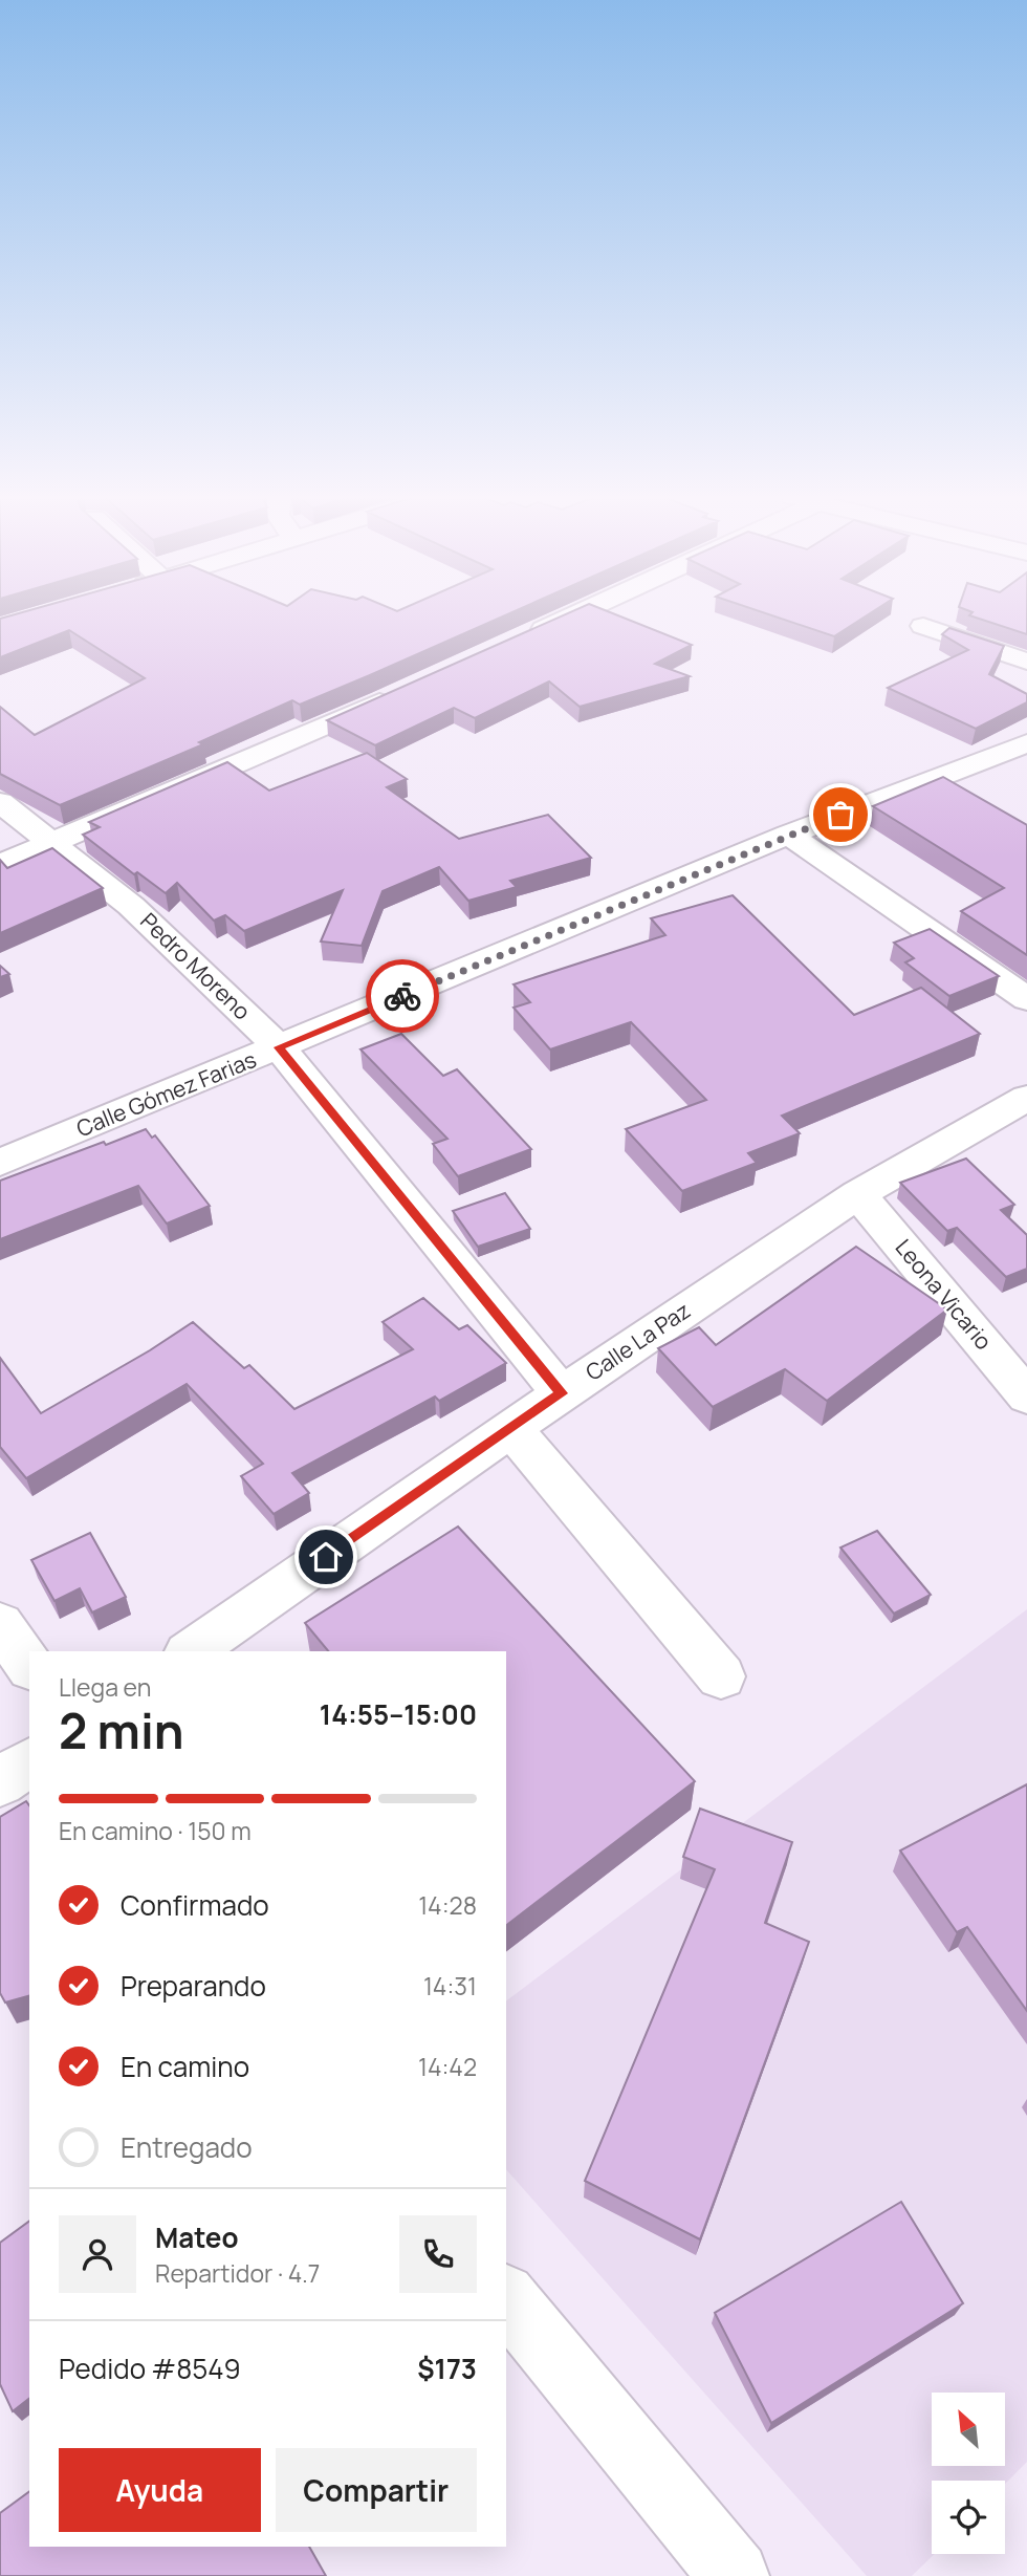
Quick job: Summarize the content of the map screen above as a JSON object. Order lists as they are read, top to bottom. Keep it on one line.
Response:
{"streets":{"street":["Pedro Moreno","Calle Gómez Farias","Leona Vicario","Calle La Paz"]},"crossings":[["Pedro Moreno","Calle Gómez Farias"],["Pedro Moreno","Calle La Paz"],["Leona Vicario","Calle La Paz"]],"north":"top left","page":{"heading":["2 min","Llega en","14:55–15:00"],"panel":["Mateo","Repartidor · 4.7","Pedido #8549","$173"],"bar":"En camino · 150 m","list":[["Confirmado","14:28"],["Preparando","14:31"],["En camino","14:42"],"Entregado"],"buttons":["Ayuda","Compartir"]}}
